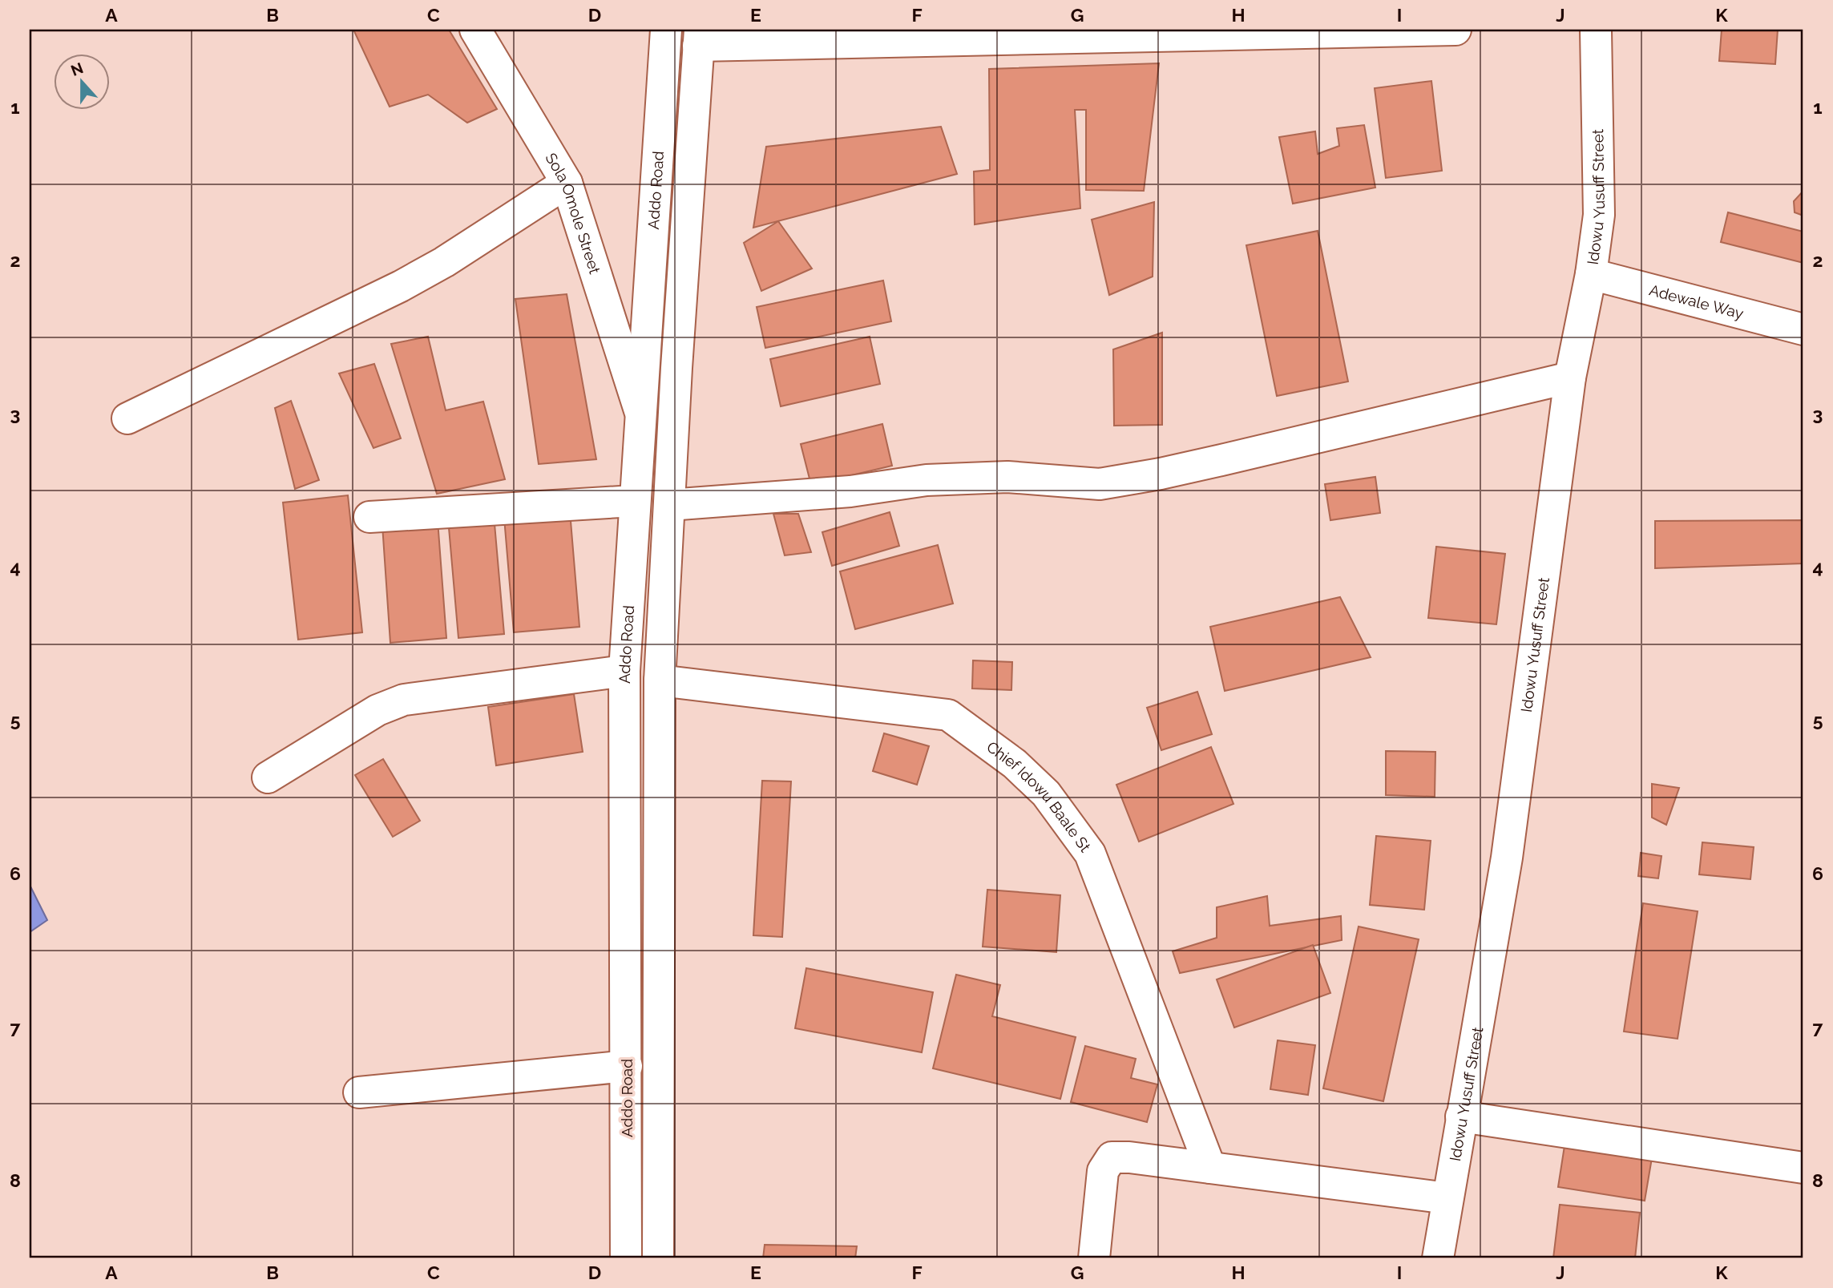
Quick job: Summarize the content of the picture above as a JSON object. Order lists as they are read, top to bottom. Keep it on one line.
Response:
{"streets":{"street":["Addo Road","Idowu Yusuff Street","Sola Omole Street","Adewale Way","Chief Idowu Baale St"]},"crossings":[["Addo Road","Sola Omole Street"],["Addo Road","Chief Idowu Baale St"],["Idowu Yusuff Street","Adewale Way"]],"north":"top","grid":{"columns":["A","B","C","D","E","F","G","H","I","J","K"],"rows":["1","2","3","4","5","6","7","8"]}}
